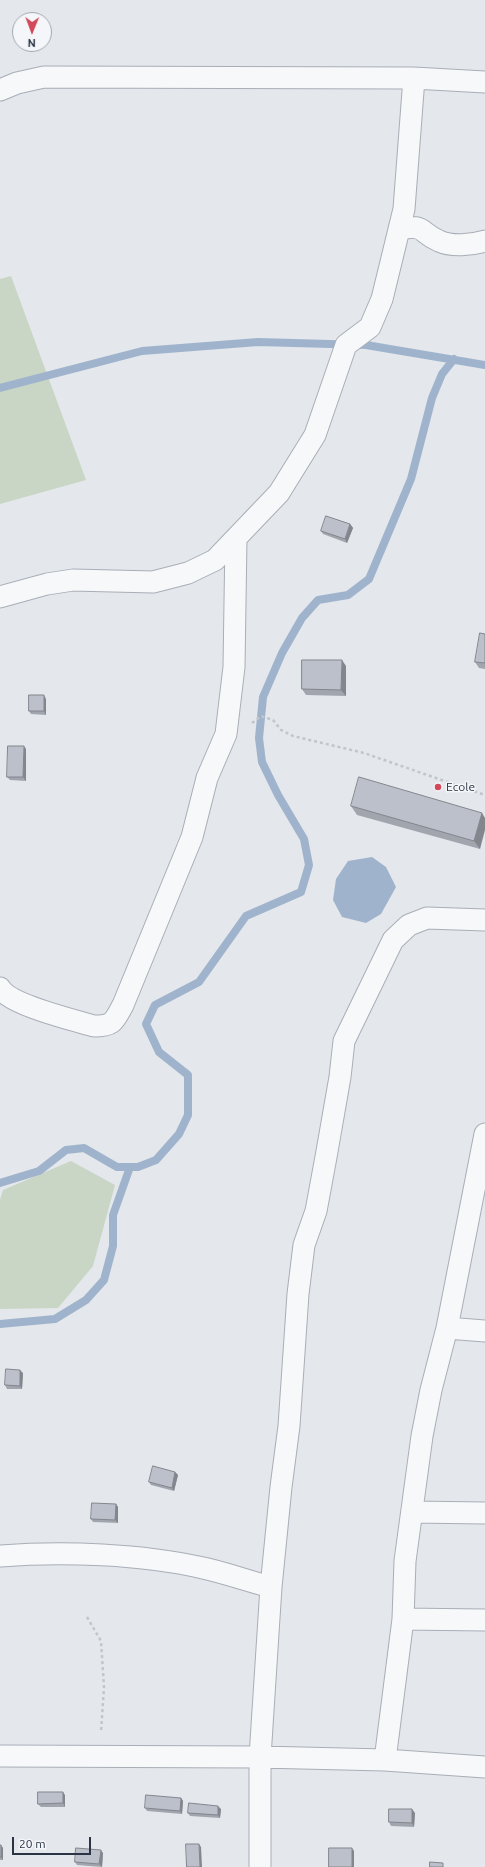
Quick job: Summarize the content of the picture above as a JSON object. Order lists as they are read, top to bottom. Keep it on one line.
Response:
{"places":["Ecole"],"scale_bar":"20 m","north":"bottom"}
